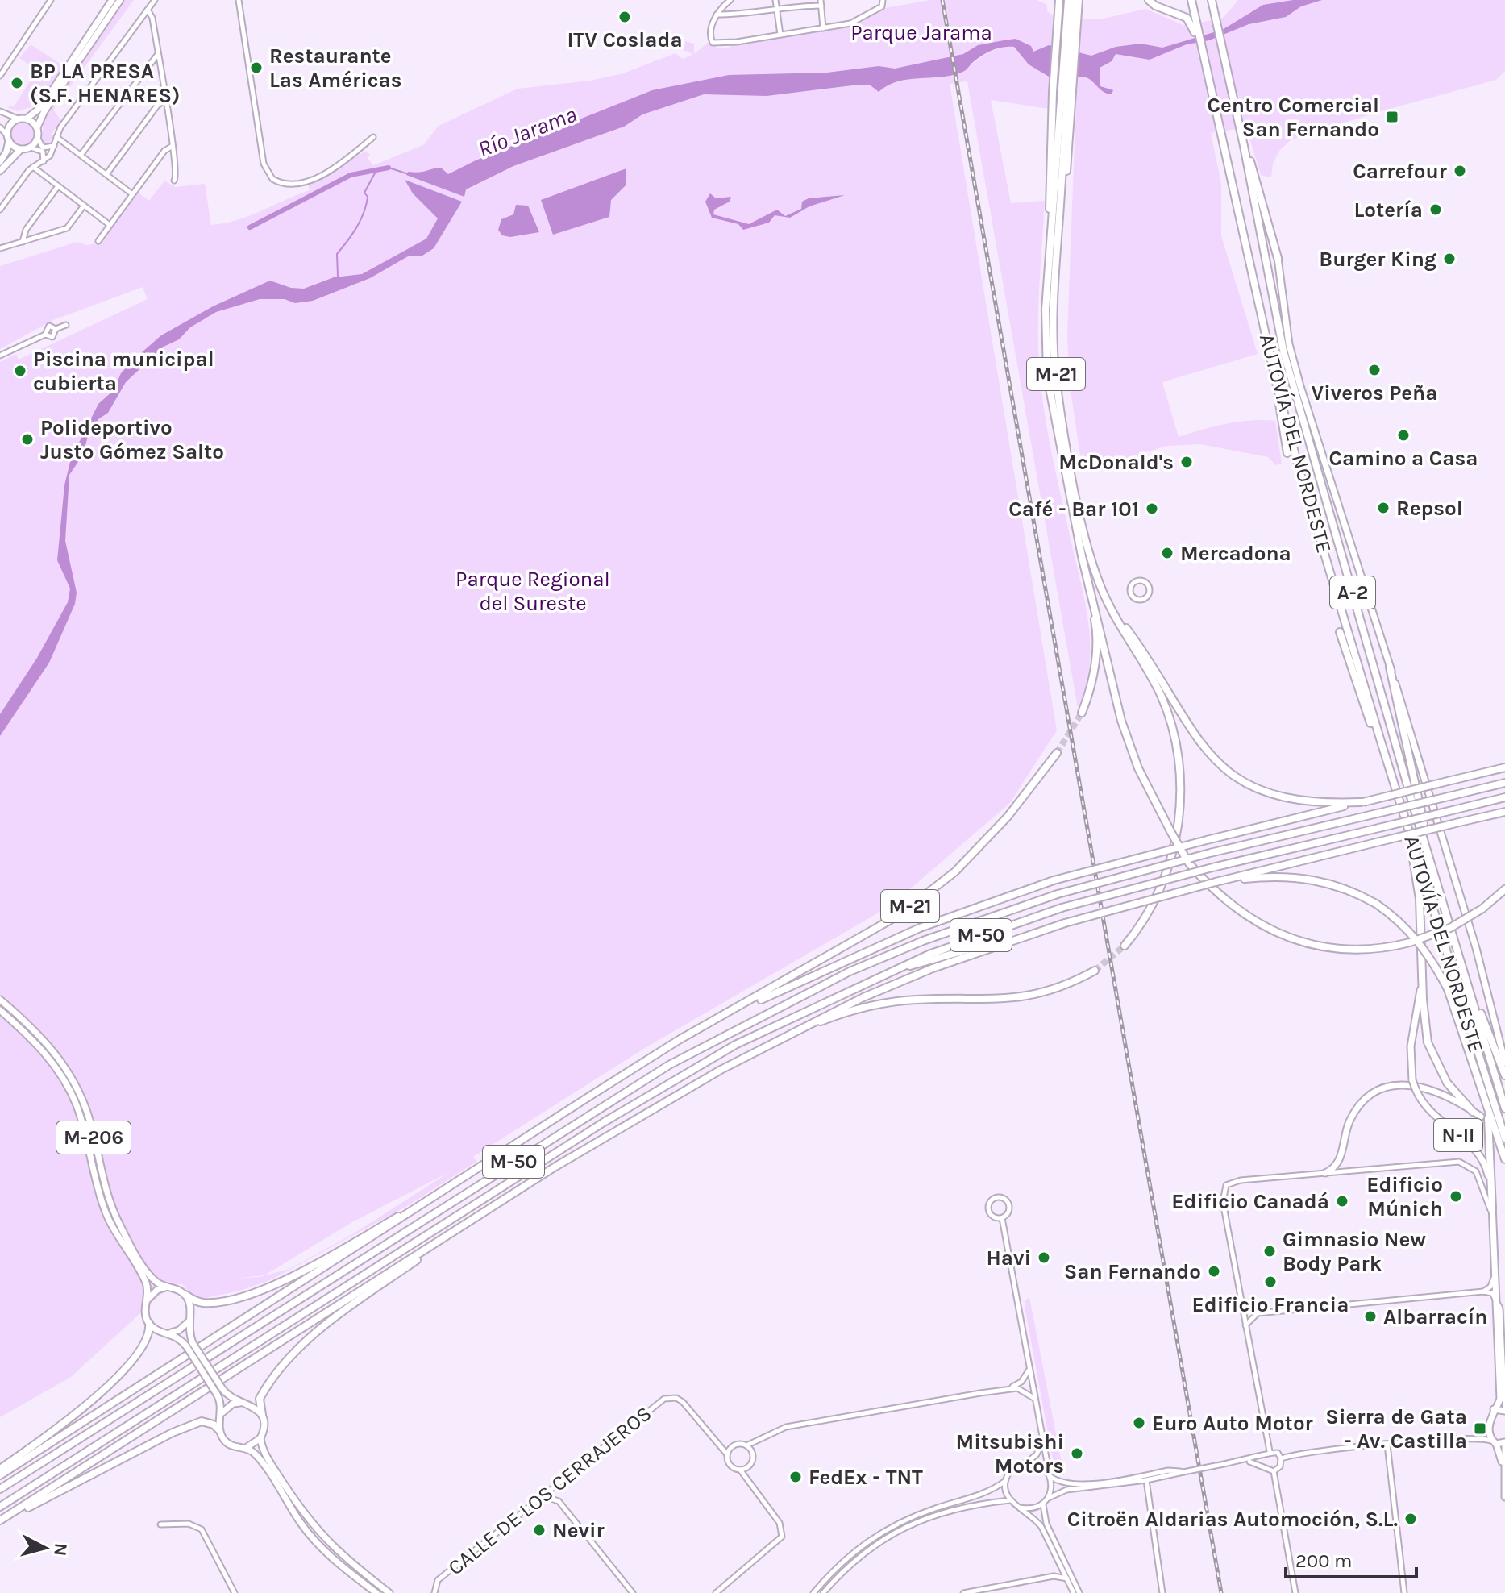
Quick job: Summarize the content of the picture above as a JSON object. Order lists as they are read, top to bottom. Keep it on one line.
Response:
{"streets":{"highway":["M-21","AUTOVÍA DEL NORDESTE","A-2","M-50"],"main road":["N-II","M-206"],"street":["CALLE DE LOS CERRAJEROS"]},"crossings":[["M-21","M-50"]],"water":["Río Jarama"],"parks":["Parque Jarama","Parque Regional del Sureste"],"places":{"other":["ITV Coslada","Restaurante Las Américas","BP LA PRESA (S.F. HENARES)","Carrefour","Lotería","Burger King","Viveros Peña","Piscina municipal cubierta","Camino a Casa","Polideportivo Justo Gómez Salto","McDonald's","Repsol","Café - Bar 101","Mercadona","Edificio Múnich","Edificio Canadá","Gimnasio New Body Park","Havi","San Fernando","Edificio Francia","Albarracín","Euro Auto Motor","Mitsubishi Motors","FedEx - TNT","Citroën Aldarias Automoción, S.L.","Nevir"],"transit":["Centro Comercial San Fernando","Sierra de Gata - Av. Castilla"]},"scale_bar":"200 m","north":"right"}
